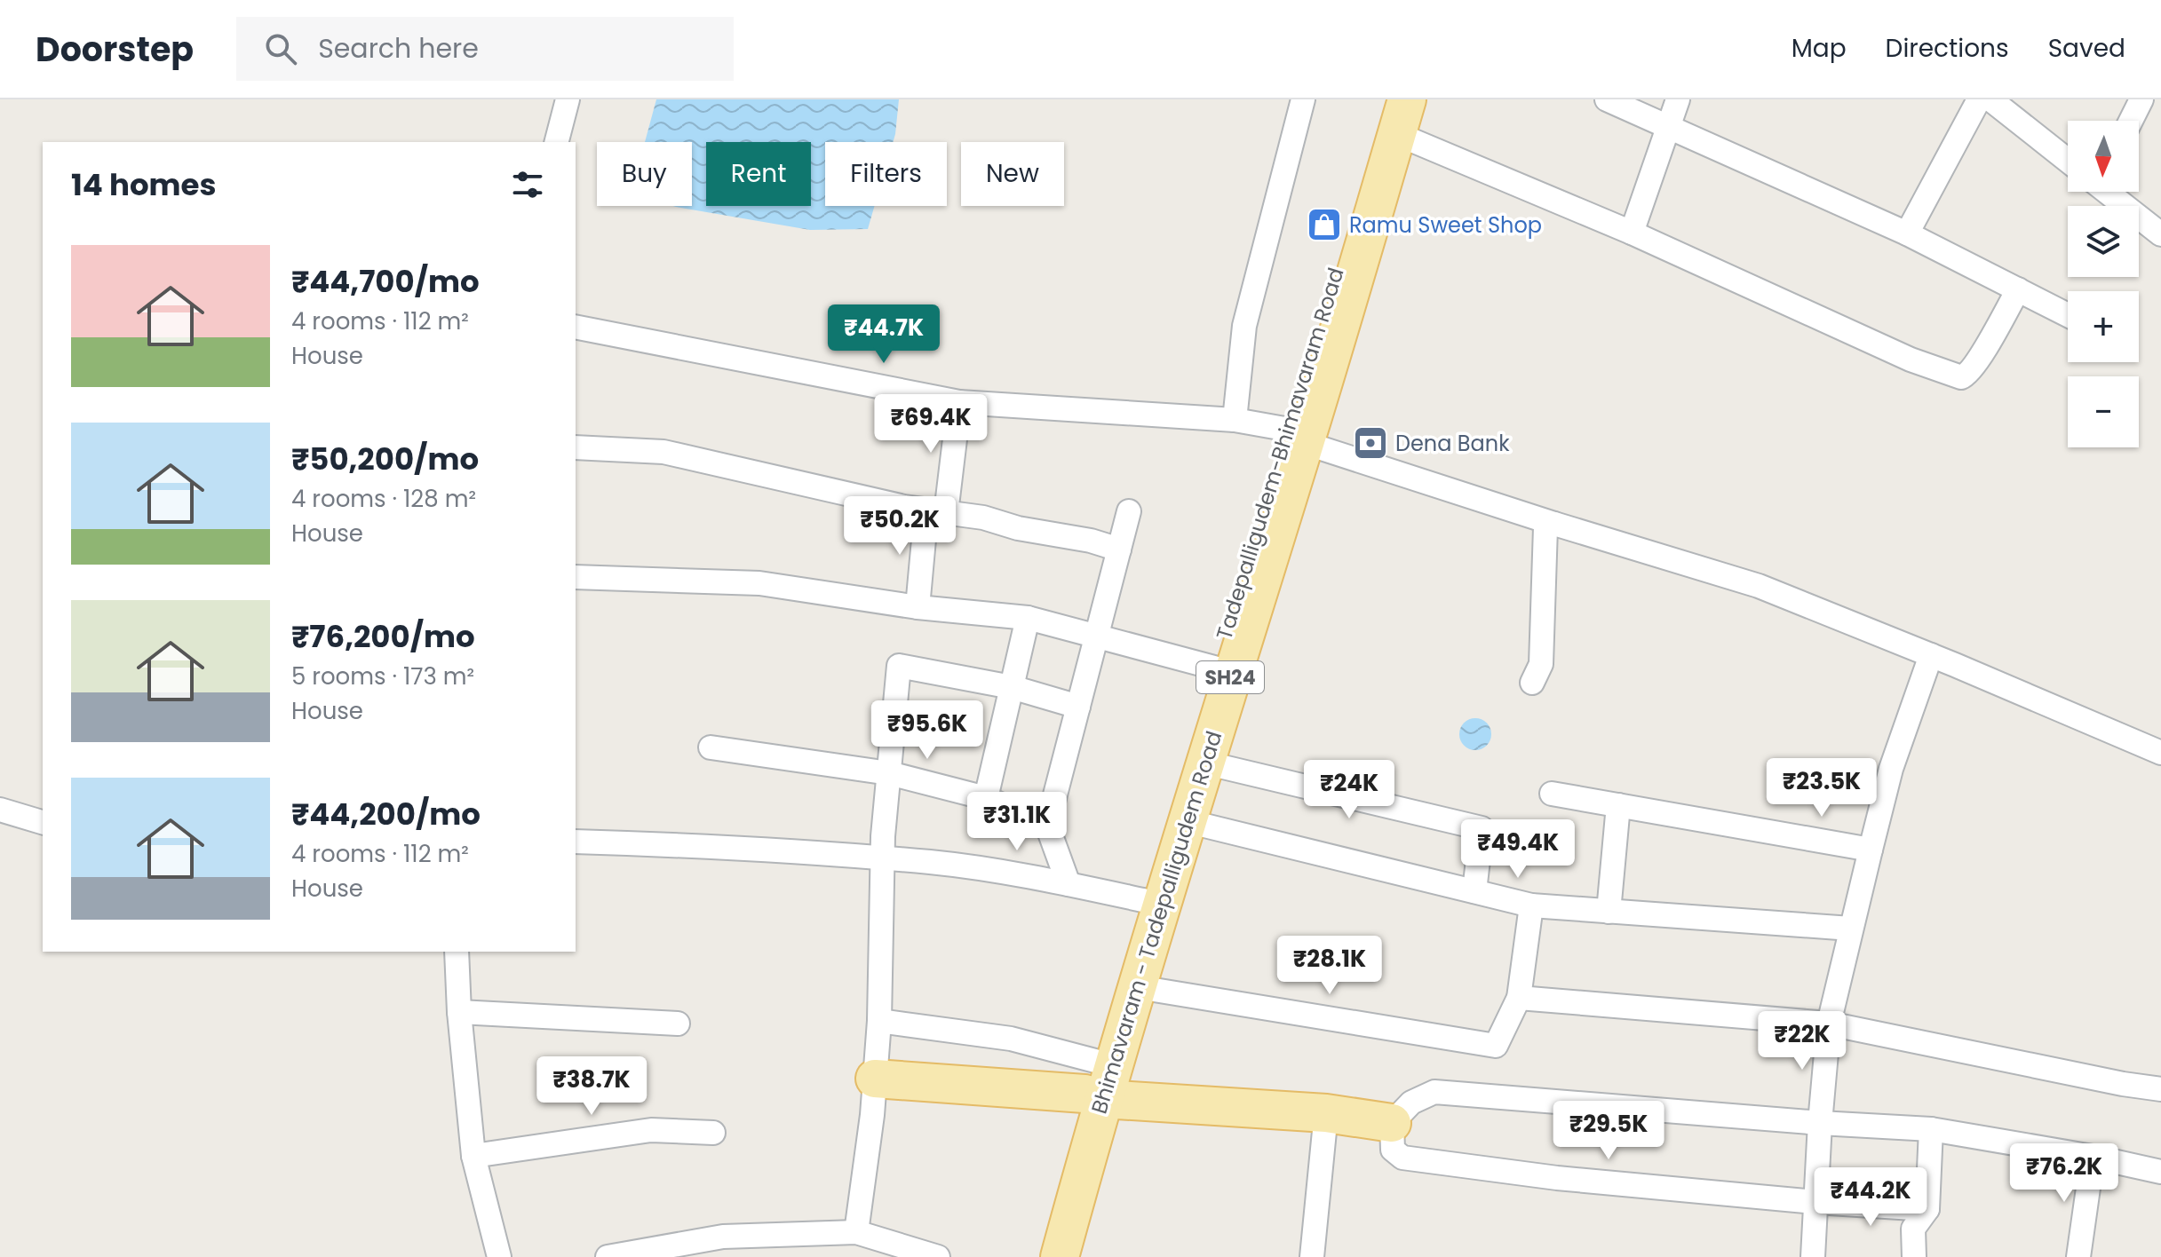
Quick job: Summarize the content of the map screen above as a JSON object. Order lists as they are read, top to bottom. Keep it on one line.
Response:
{"streets":{"main road":["Tadepalligudem-Bhimavaram Road","SH24","Bhimavaram - Tadepalligudem Road"]},"crossings":[["Tadepalligudem-Bhimavaram Road","Bhimavaram - Tadepalligudem Road"]],"places":{"shop":["Ramu Sweet Shop"],"bank":["Dena Bank"]},"north":"bottom","page":{"header":"Doorstep","search":"Search here","nav":["Map","Directions","Saved"],"map_buttons":["+","−"],"chip":["Buy","Rent","Filters","New"],"heading":"14 homes","list":[{"name":"₹44,700/mo","note":"4 rooms · 112 m² · House"},{"name":"₹50,200/mo","note":"4 rooms · 128 m² · House"},{"name":"₹76,200/mo","note":"5 rooms · 173 m² · House"},{"name":"₹44,200/mo","note":"4 rooms · 112 m² · House"}],"price":["₹44.7K","₹69.4K","₹50.2K","₹95.6K","₹23.5K","₹24K","₹31.1K","₹49.4K","₹28.1K","₹22K","₹38.7K","₹29.5K","₹76.2K","₹44.2K"]}}
